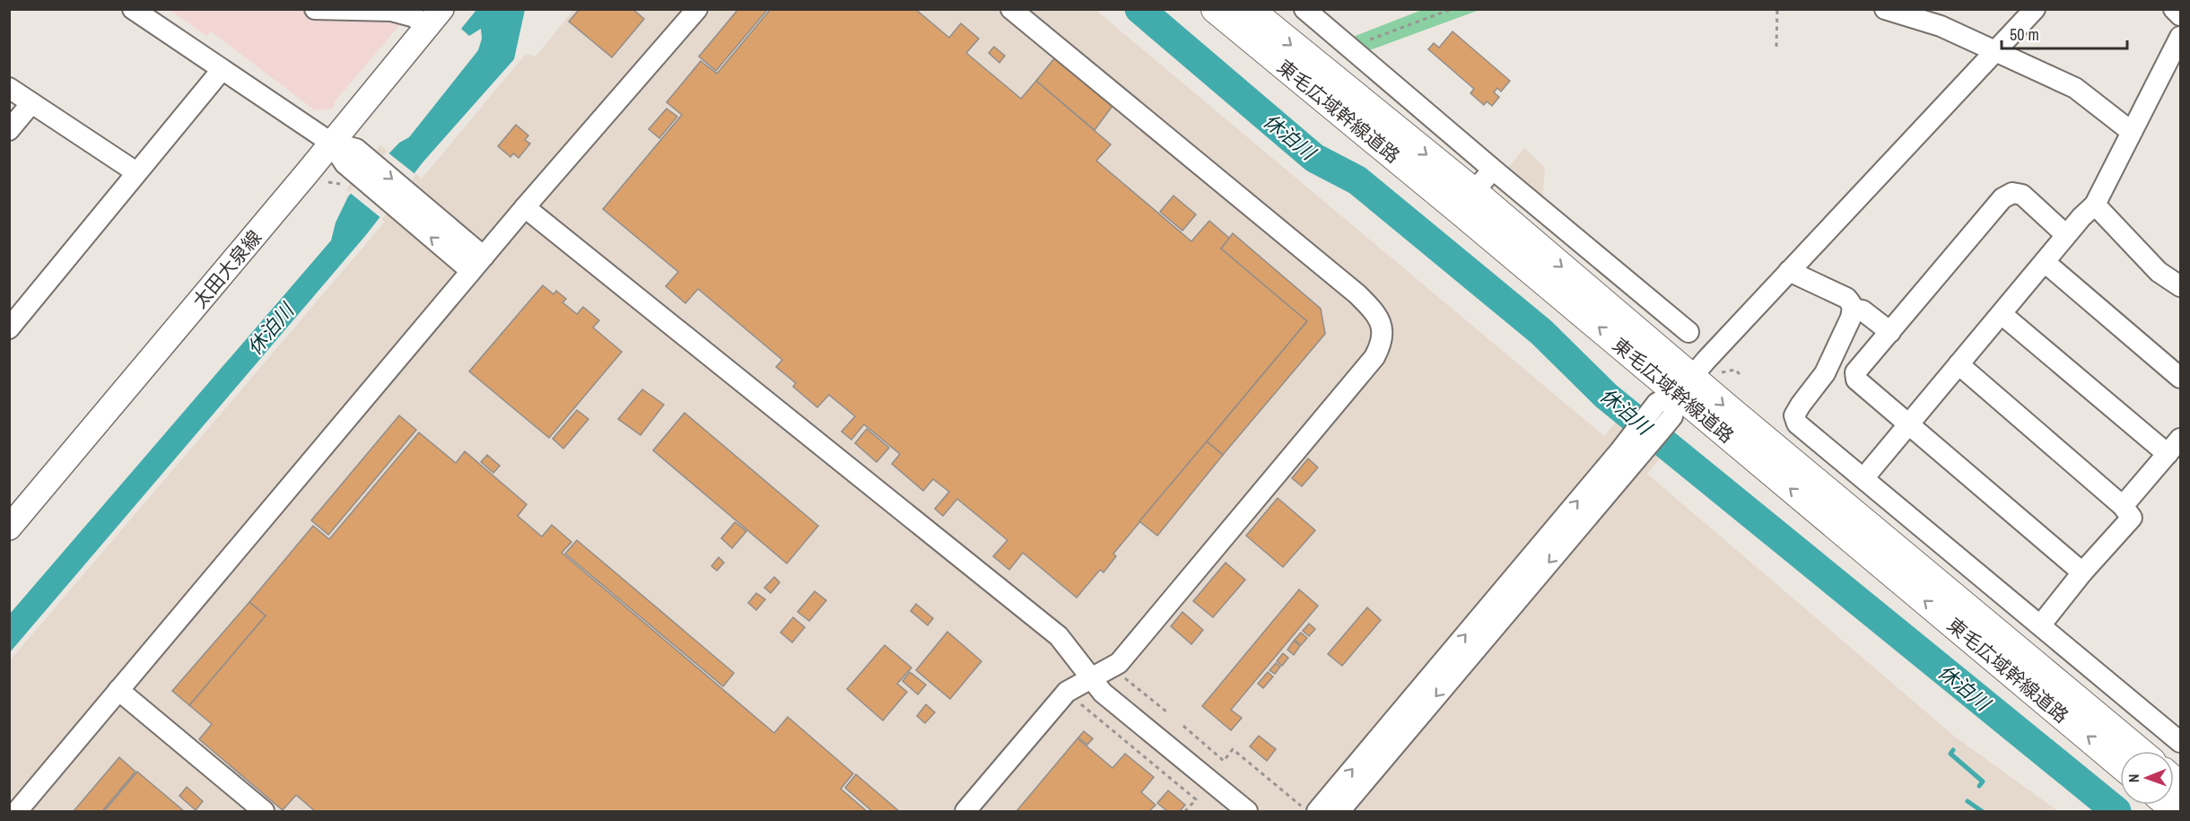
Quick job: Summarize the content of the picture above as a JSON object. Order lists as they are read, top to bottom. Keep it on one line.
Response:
{"streets":{"highway":["東毛広域幹線道路"],"main road":["太田大泉線"]},"water":["休泊川"],"scale_bar":"50 m","north":"left"}
